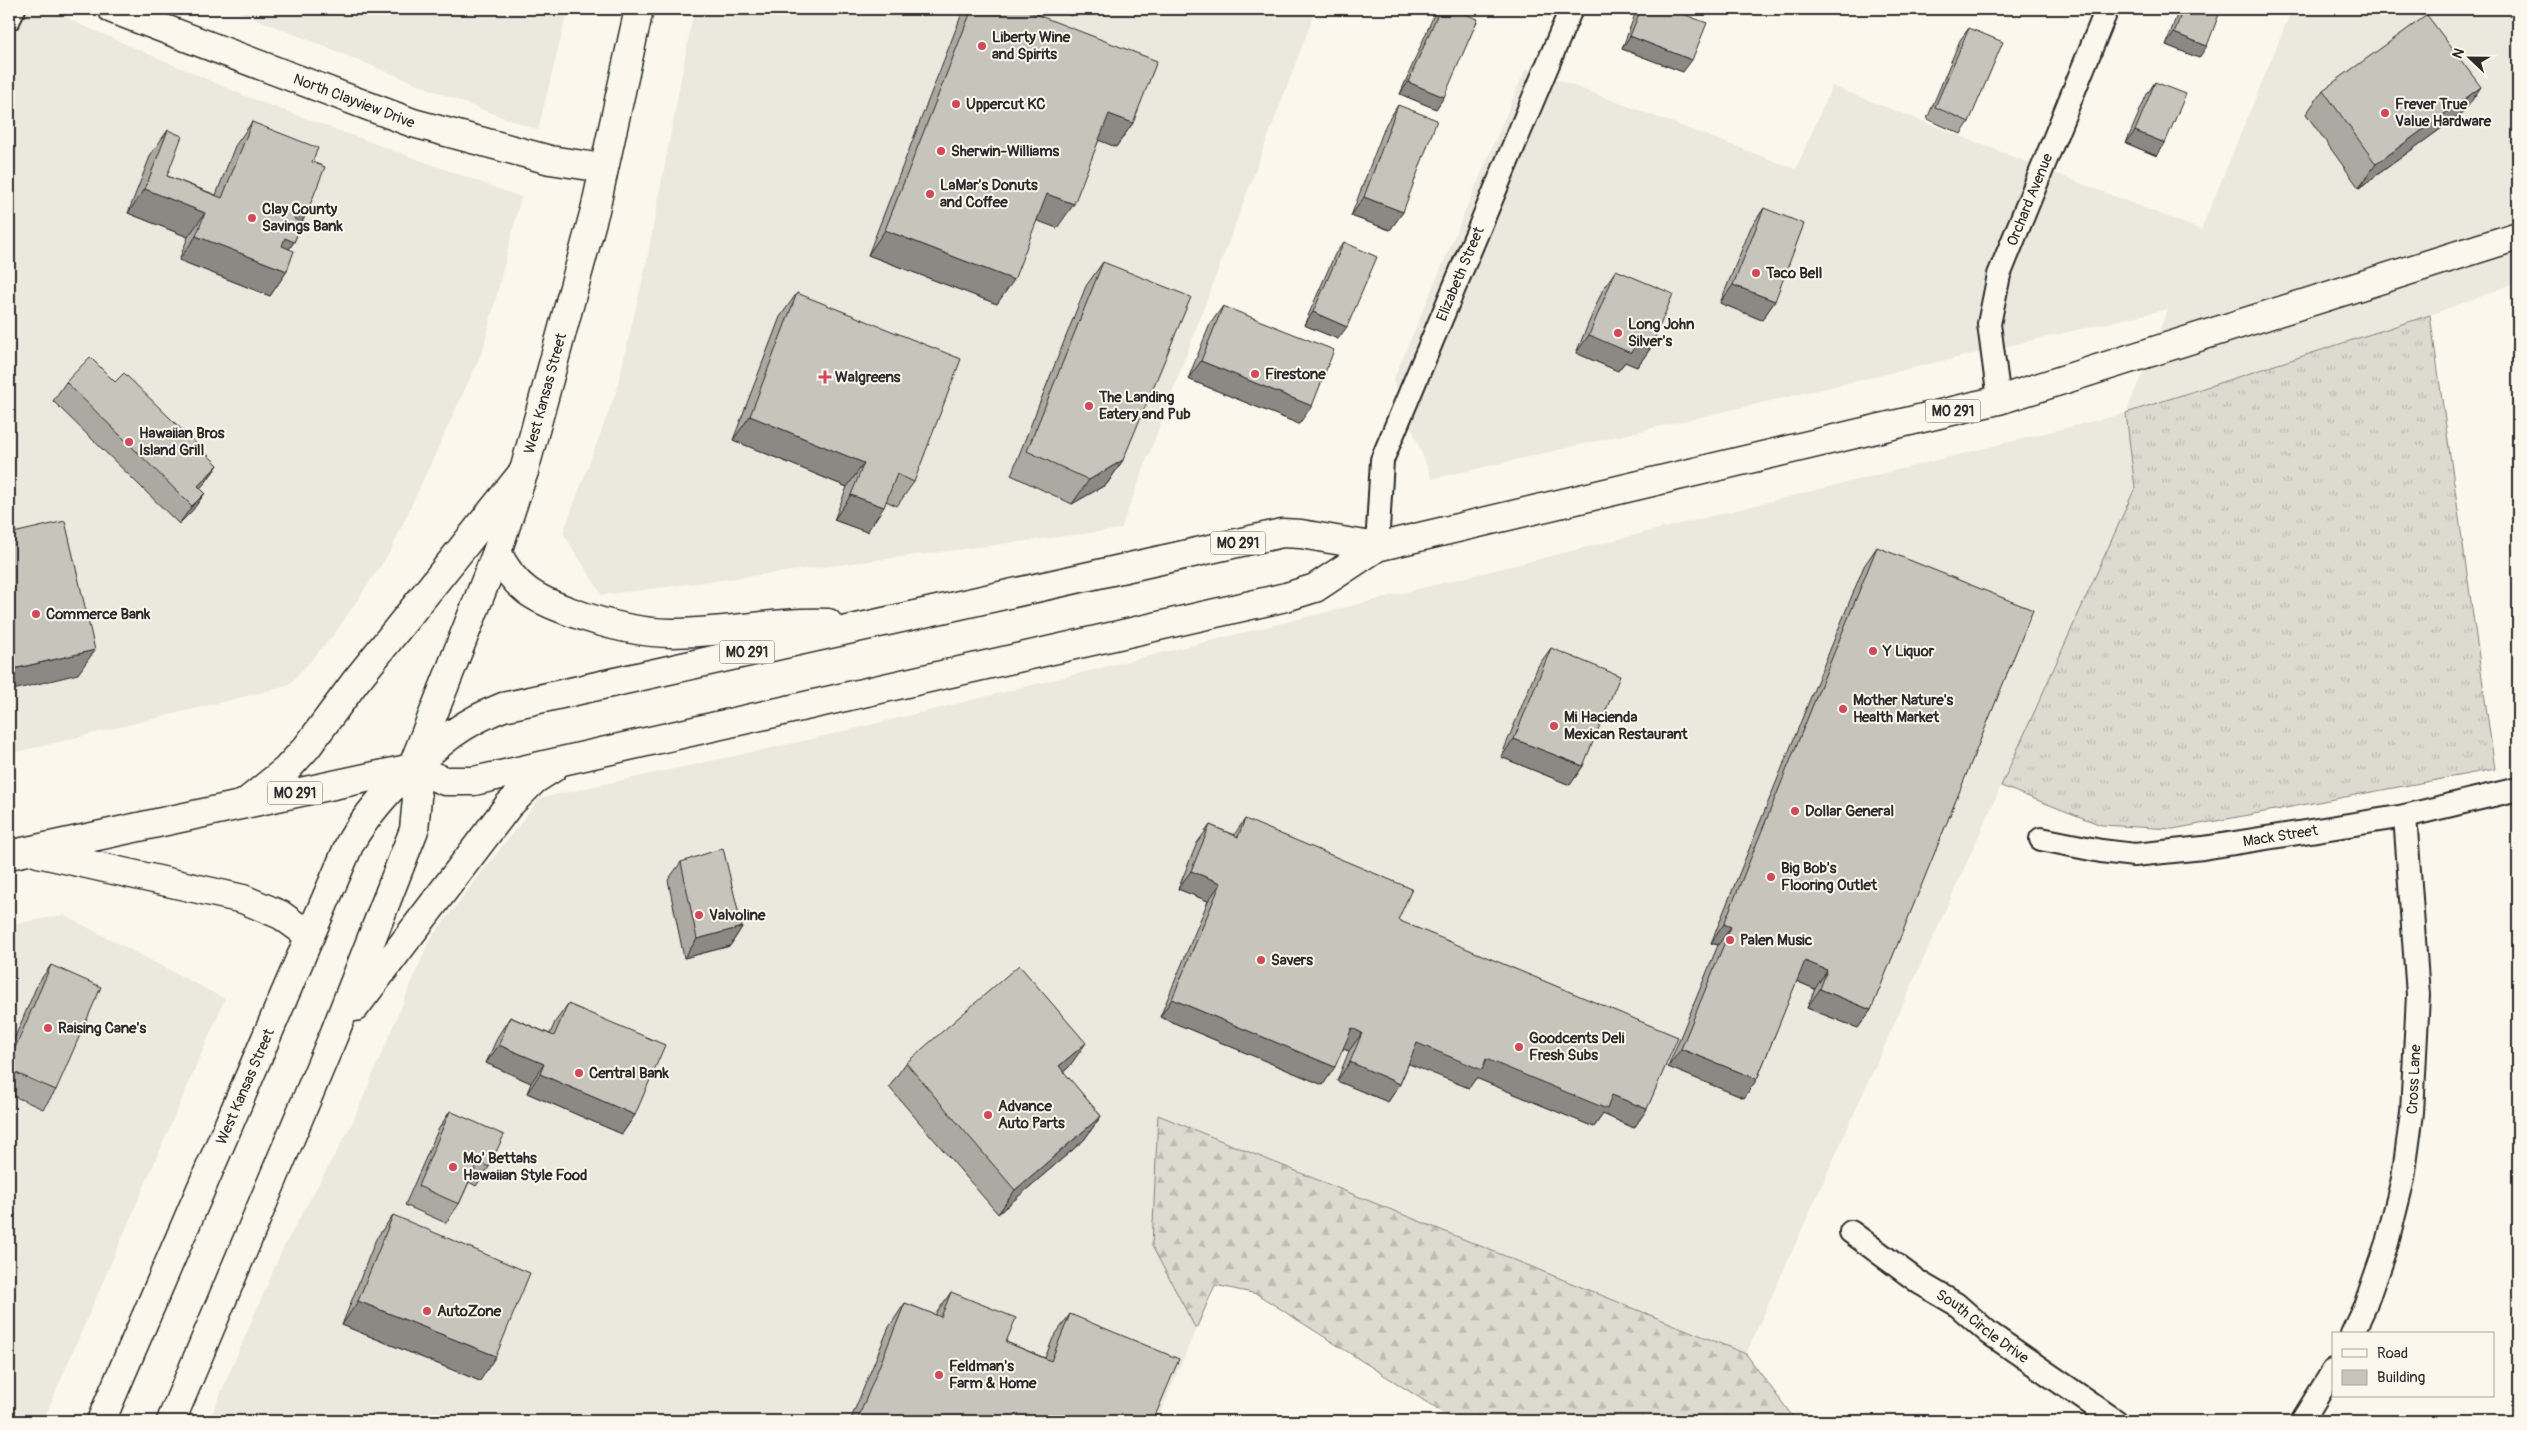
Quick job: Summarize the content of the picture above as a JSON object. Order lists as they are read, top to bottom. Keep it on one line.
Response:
{"streets":{"main road":["North Clayview Drive","West Kansas Street","MO 291"],"street":["Orchard Avenue","Elizabeth Street","Mack Street","Cross Lane","South Circle Drive"]},"crossings":[["North Clayview Drive","West Kansas Street"],["Orchard Avenue","MO 291"],["Elizabeth Street","MO 291"],["West Kansas Street","MO 291"],["Mack Street","Cross Lane"]],"places":{"other":["Liberty Wine and Spirits","Uppercut KC","Frever True Value Hardware","Sherwin-Williams","LaMar's Donuts and Coffee","Clay County Savings Bank","Taco Bell","Long John Silver's","Firestone","The Landing Eatery and Pub","Hawaiian Bros Island Grill","Commerce Bank","Y Liquor","Mother Nature's Health Market","Mi Hacienda Mexican Restaurant","Dollar General","Big Bob's Flooring Outlet","Valvoline","Palen Music","Savers","Raising Cane's","Goodcents Deli Fresh Subs","Central Bank","Advance Auto Parts","Mo' Bettahs Hawaiian Style Food","AutoZone","Feldman's Farm & Home"],"health":["Walgreens"]},"legend":["Road","Building"],"north":"left"}
